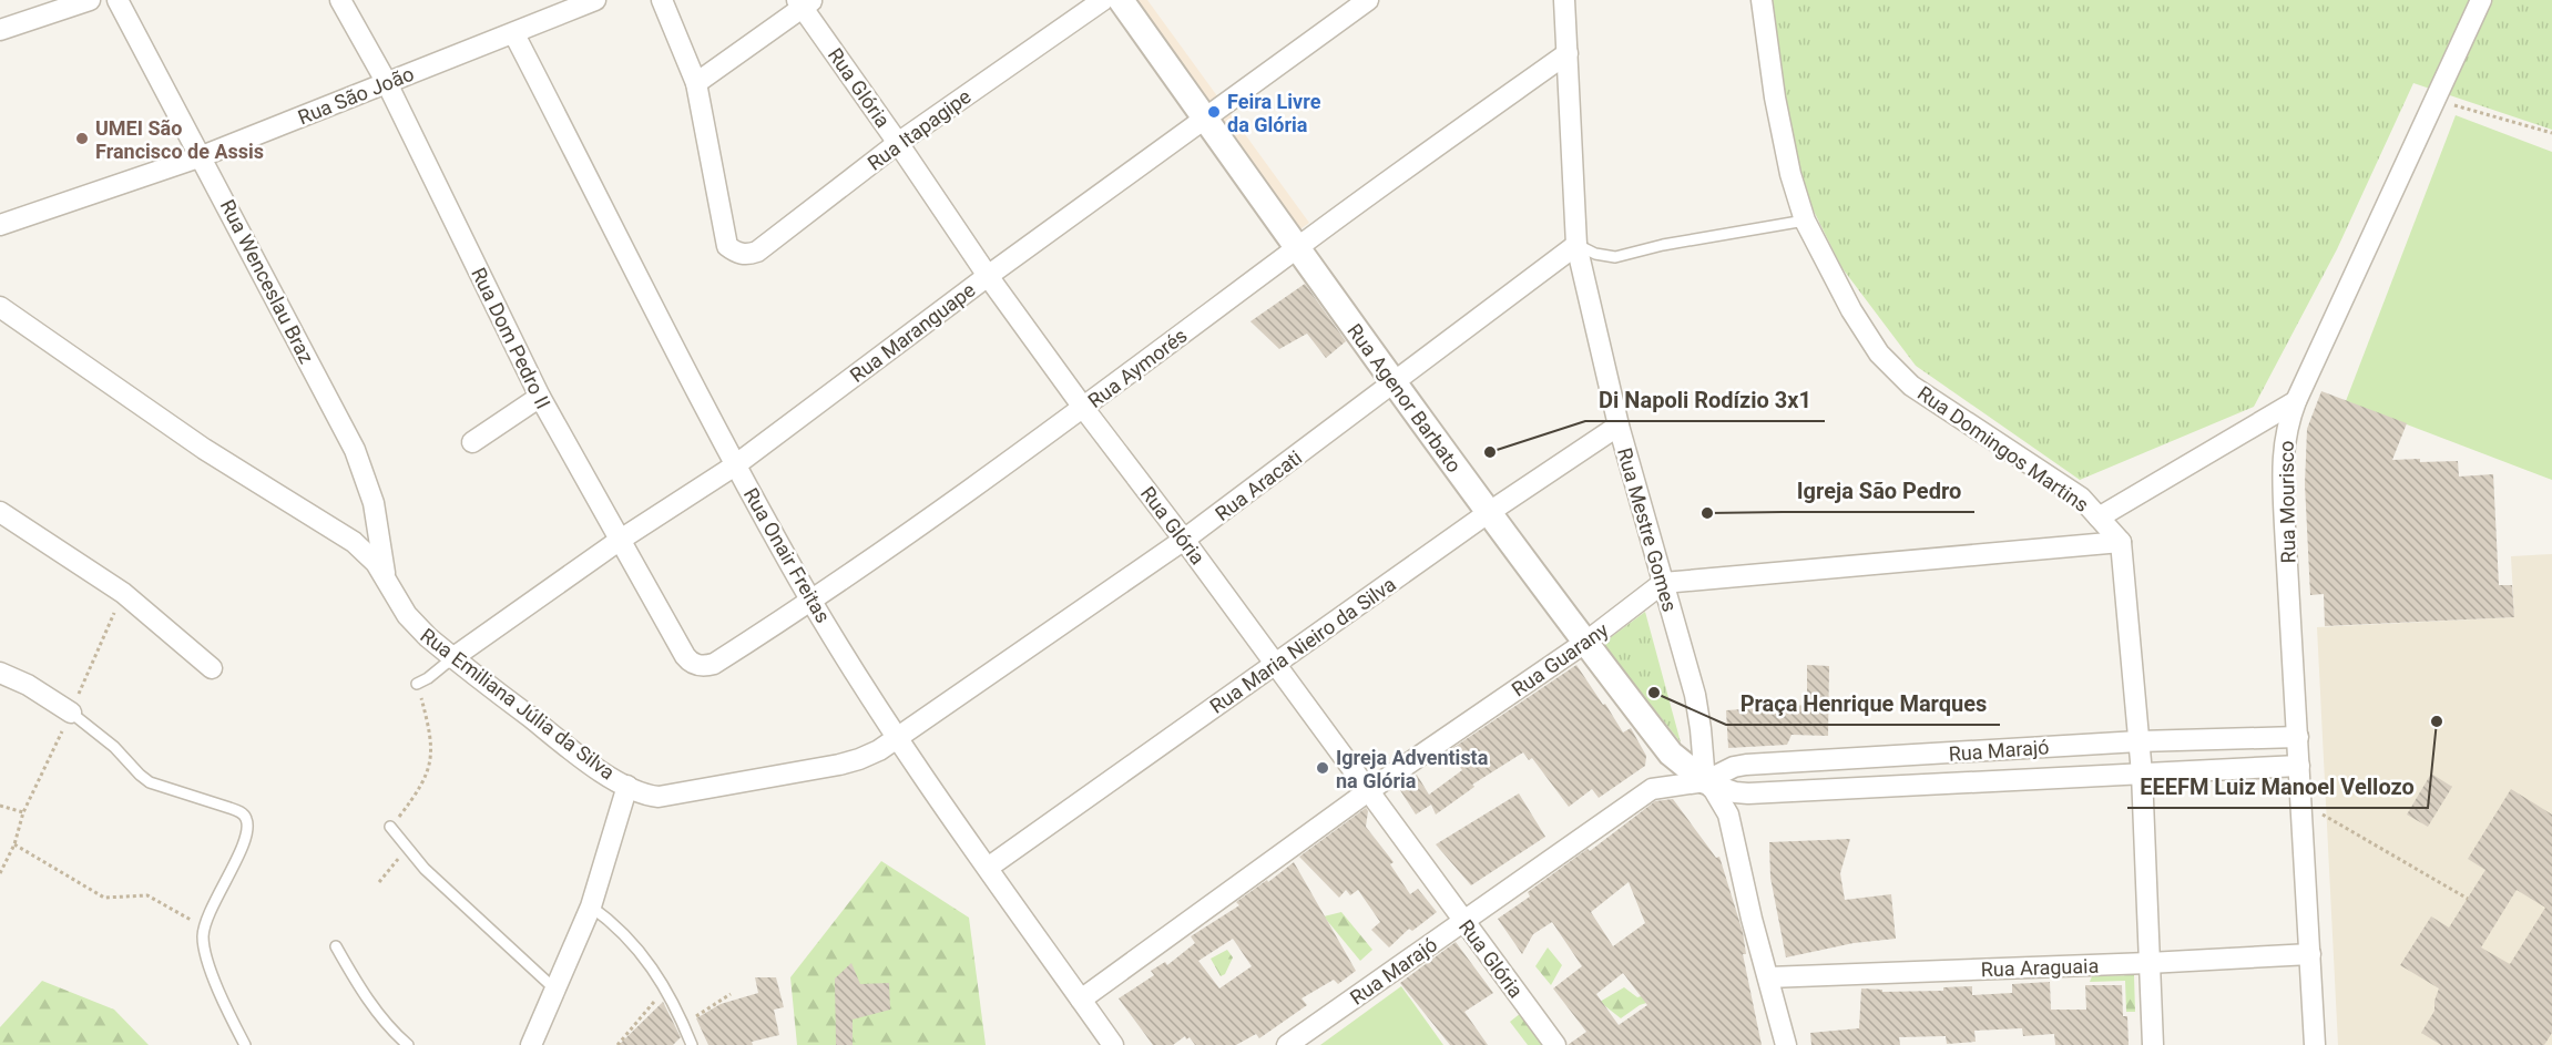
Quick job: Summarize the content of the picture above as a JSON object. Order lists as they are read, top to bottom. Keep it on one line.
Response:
{"streets":{"street":["Rua Glória","Rua São João","Rua Itapagipe","Rua Wenceslau Braz","Rua Maranguape","Rua Dom Pedro II","Rua Aymorés","Rua Agenor Barbato","Rua Domingos Martins","Rua Aracati","Rua Mourisco","Rua Mestre Gomes","Rua Onair Freitas","Rua Maria Nieiro da Silva","Rua Guarany","Rua Emiliana Júlia da Silva","Rua Marajó","Rua Araguaia"]},"crossings":[["Rua Glória","Rua Itapagipe"],["Rua Glória","Rua Maranguape"],["Rua Glória","Rua Aymorés"],["Rua Glória","Rua Aracati"],["Rua Glória","Rua Maria Nieiro da Silva"],["Rua Glória","Rua Guarany"],["Rua Glória","Rua Marajó"],["Rua São João","Rua Wenceslau Braz"],["Rua São João","Rua Dom Pedro II"],["Rua São João","Rua Onair Freitas"],["Rua Wenceslau Braz","Rua Emiliana Júlia da Silva"],["Rua Maranguape","Rua Dom Pedro II"],["Rua Maranguape","Rua Agenor Barbato"],["Rua Maranguape","Rua Onair Freitas"],["Rua Maranguape","Rua Emiliana Júlia da Silva"],["Rua Dom Pedro II","Rua Aymorés"],["Rua Aymorés","Rua Agenor Barbato"],["Rua Aymorés","Rua Mestre Gomes"],["Rua Aymorés","Rua Onair Freitas"],["Rua Agenor Barbato","Rua Aracati"],["Rua Agenor Barbato","Rua Mestre Gomes"],["Rua Agenor Barbato","Rua Maria Nieiro da Silva"],["Rua Agenor Barbato","Rua Guarany"],["Rua Agenor Barbato","Rua Marajó"],["Rua Aracati","Rua Mestre Gomes"],["Rua Aracati","Rua Onair Freitas"],["Rua Aracati","Rua Emiliana Júlia da Silva"],["Rua Mourisco","Rua Marajó"],["Rua Mourisco","Rua Araguaia"],["Rua Mestre Gomes","Rua Maria Nieiro da Silva"],["Rua Mestre Gomes","Rua Guarany"],["Rua Mestre Gomes","Rua Marajó"],["Rua Onair Freitas","Rua Maria Nieiro da Silva"],["Rua Onair Freitas","Rua Guarany"],["Rua Onair Freitas","Rua Emiliana Júlia da Silva"]],"places":["Feira Livre da Glória","UMEI São Francisco de Assis","Di Napoli Rodízio 3x1","Igreja São Pedro","Praça Henrique Marques","EEEFM Luiz Manoel Vellozo","Igreja Adventista na Glória"]}
